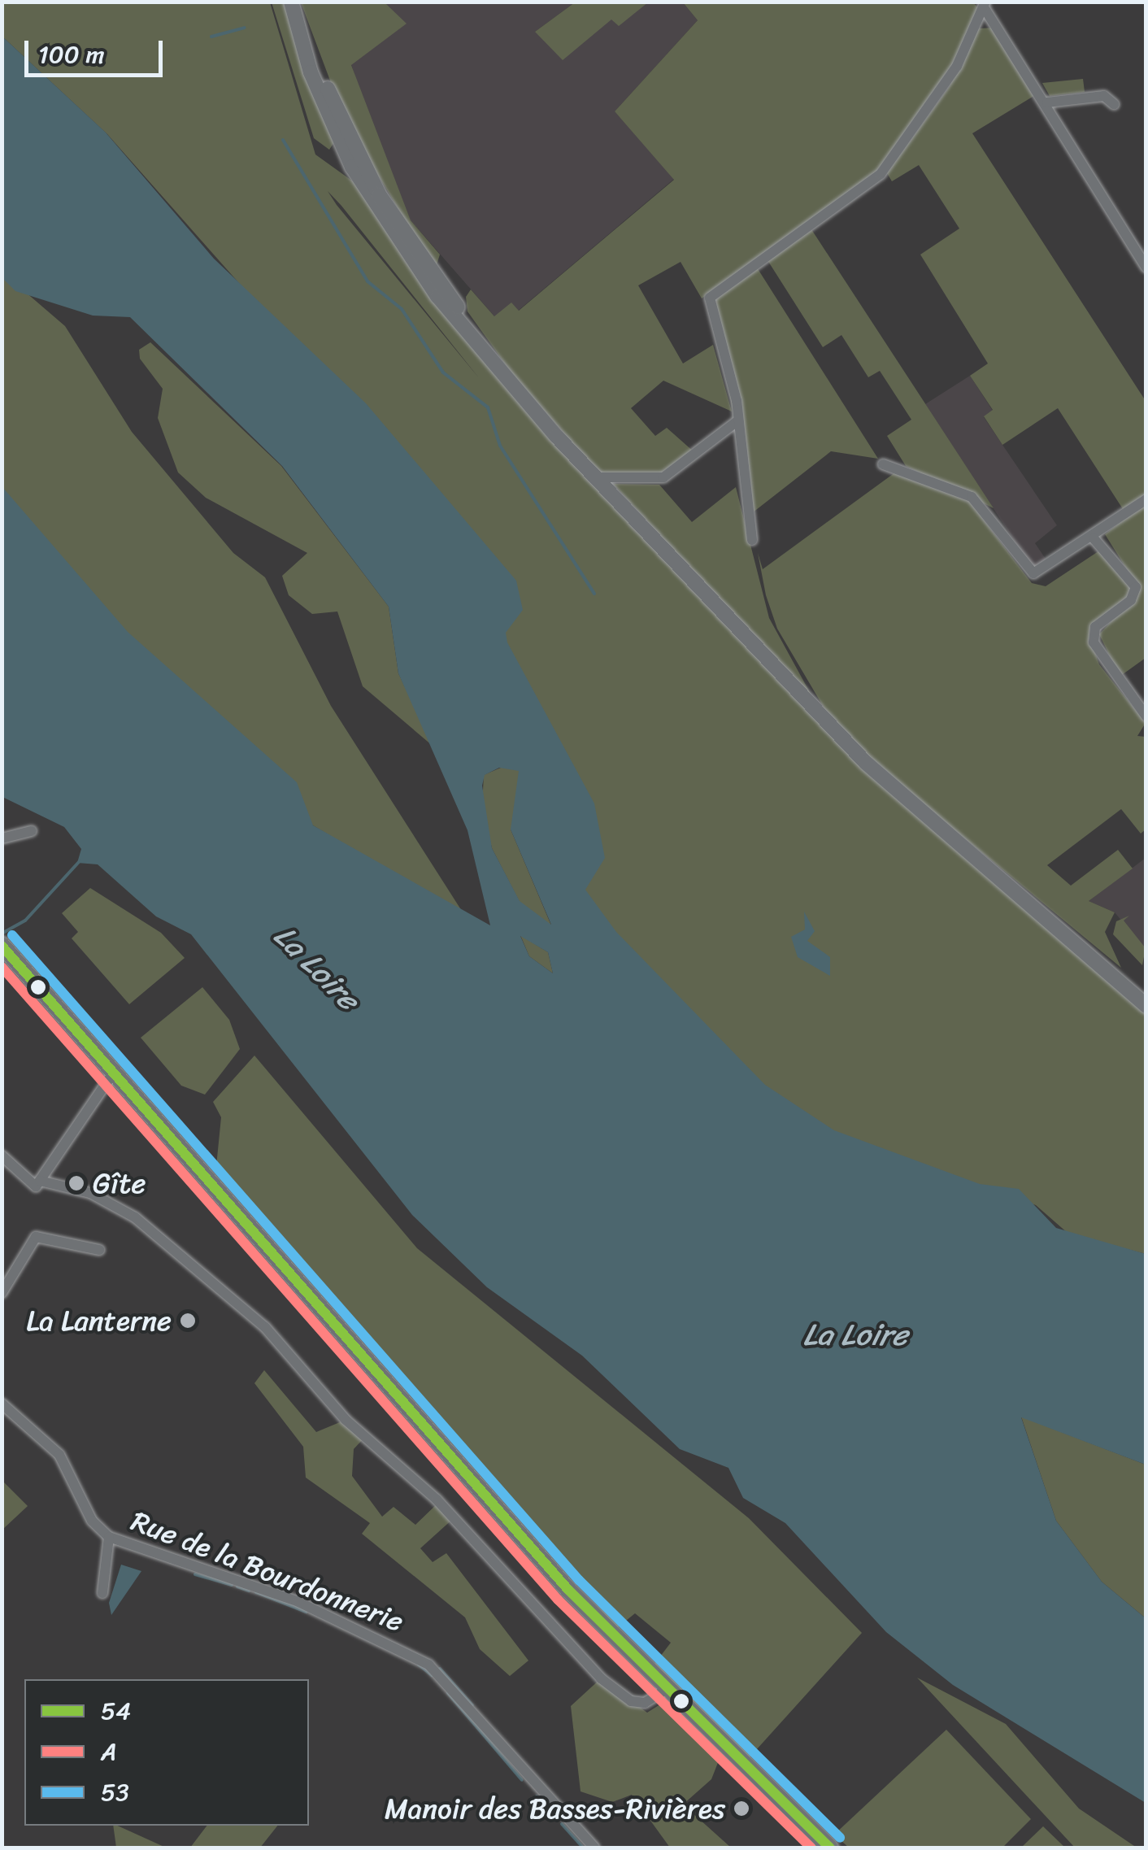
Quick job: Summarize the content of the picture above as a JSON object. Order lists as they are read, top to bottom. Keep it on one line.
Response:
{"streets":{"street":["Rue de la Bourdonnerie"]},"water":["La Loire"],"places":["Gîte","La Lanterne","Manoir des Basses-Rivières"],"lines":["transit line 53","transit line 54","transit line A"],"legend":["54","A","53"],"scale_bar":"100 m"}
